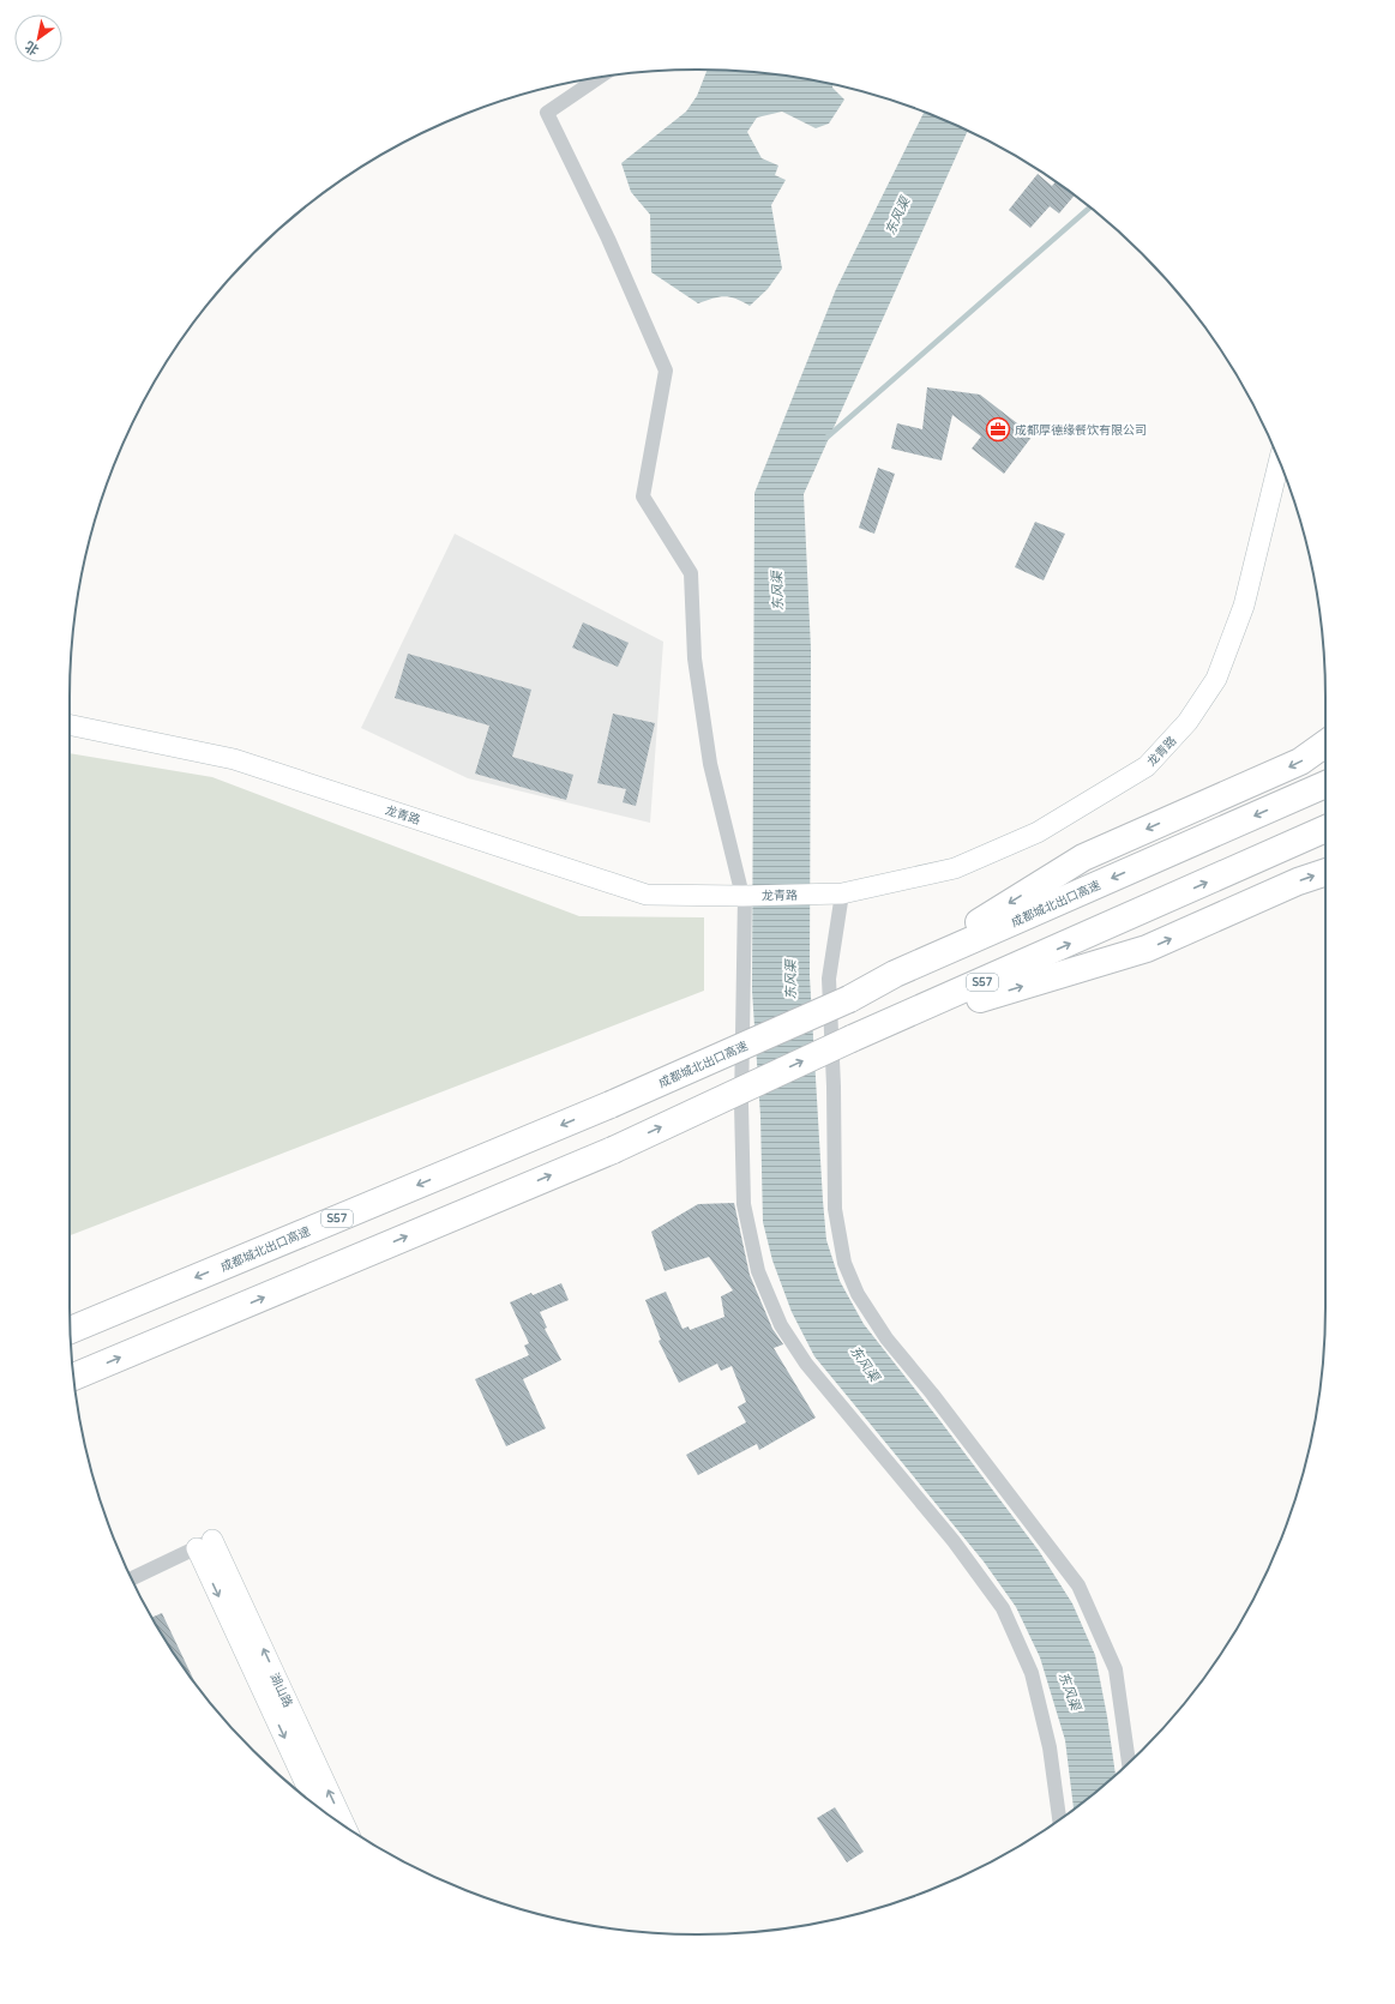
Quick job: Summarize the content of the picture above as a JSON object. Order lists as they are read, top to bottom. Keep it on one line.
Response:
{"streets":{"highway":["成都城北出口高速","S57"],"street":["龙青路","湖山路"]},"water":["东风渠"],"places":{"office":["成都厚德缘餐饮有限公司"]},"north":"bottom left"}
